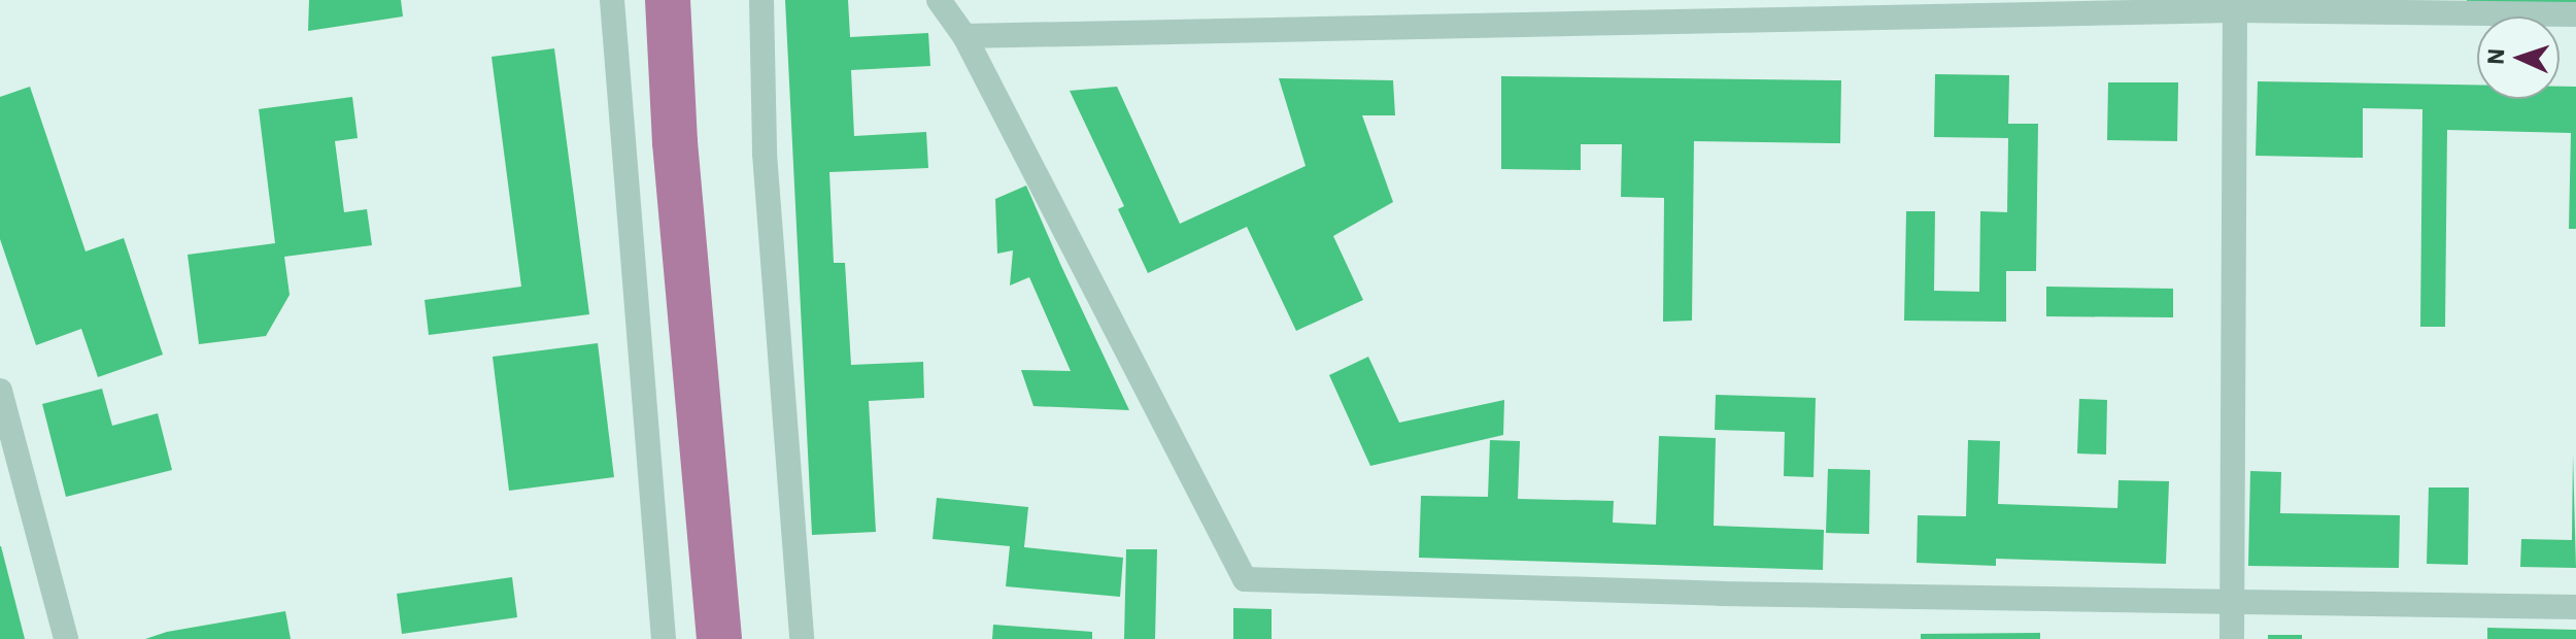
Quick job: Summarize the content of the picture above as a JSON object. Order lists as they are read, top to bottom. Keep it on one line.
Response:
{"north":"left"}
